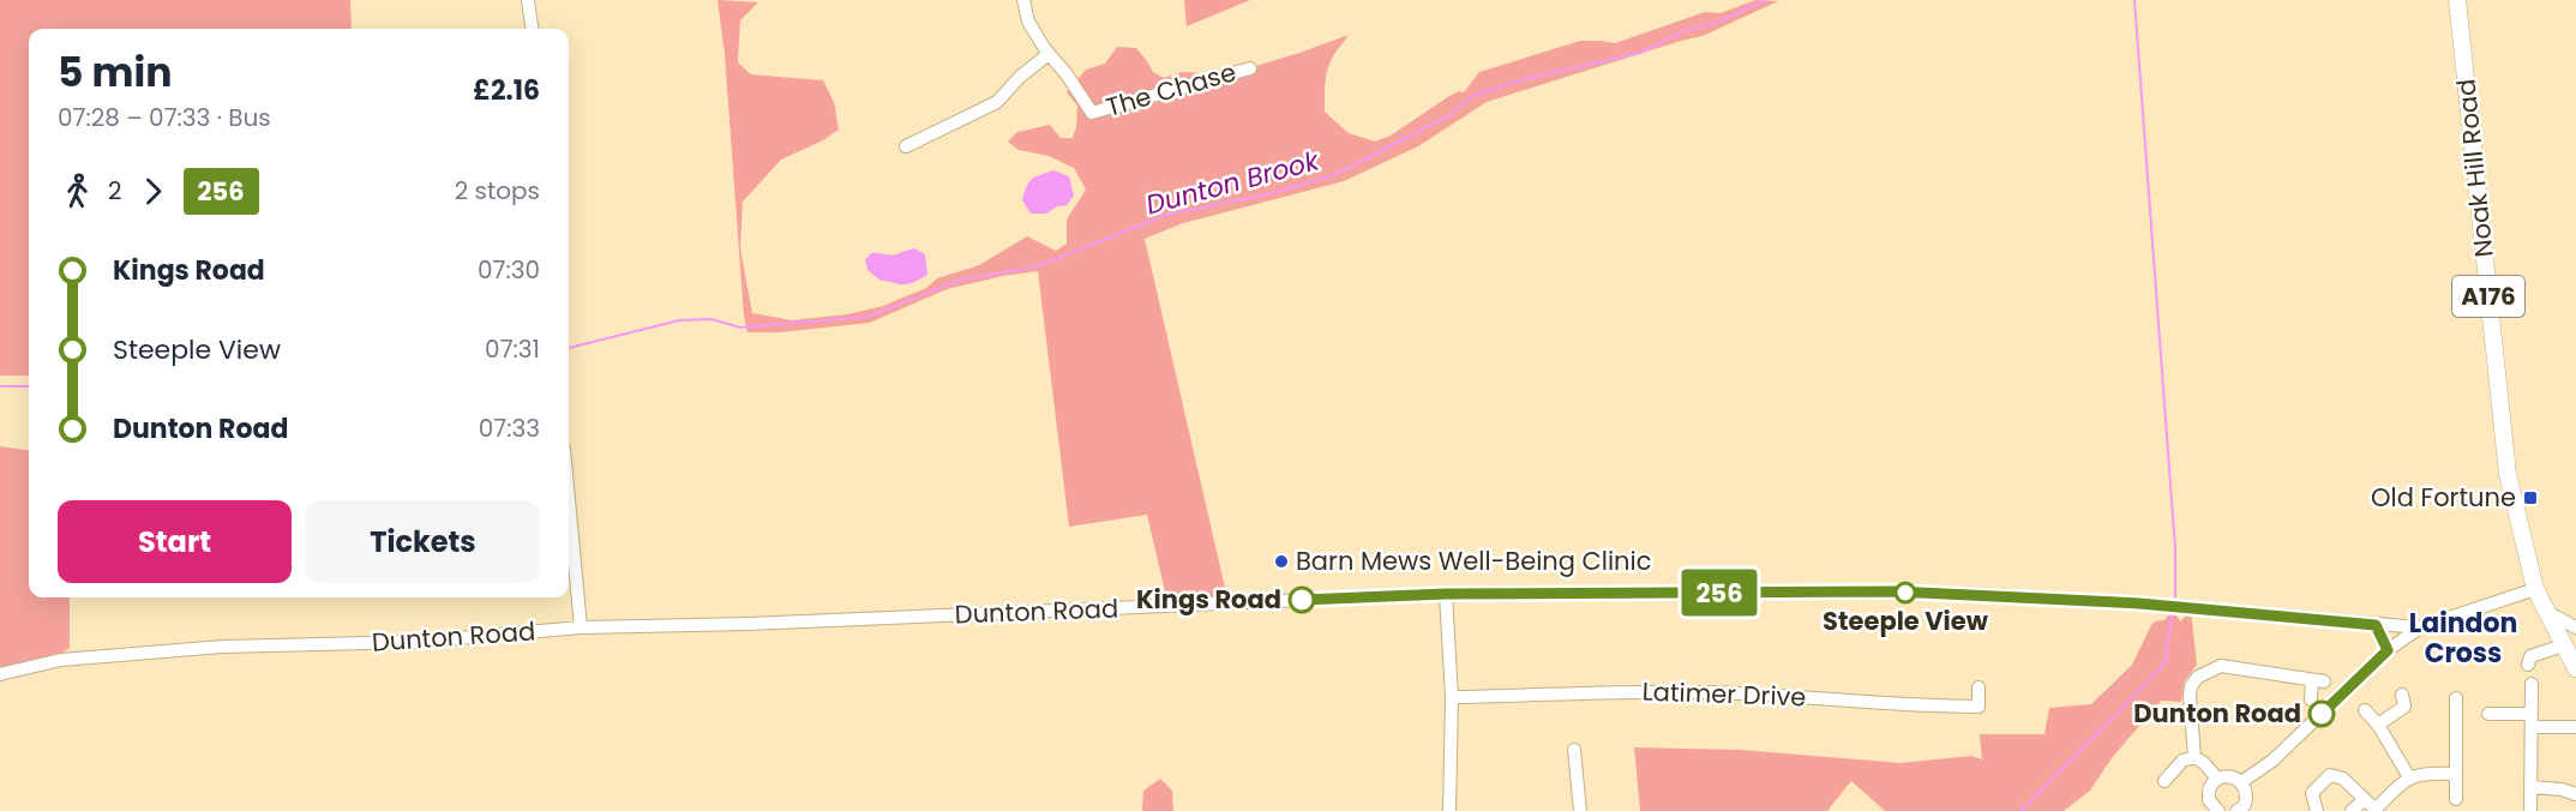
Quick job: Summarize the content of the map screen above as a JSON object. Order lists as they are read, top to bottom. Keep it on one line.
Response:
{"streets":{"main road":["Noak Hill Road","A176"],"street":["The Chase","Dunton Road","Latimer Drive"]},"districts":["Laindon Cross"],"water":["Dunton Brook"],"places":{"transit":["Old Fortune"],"other":["Barn Mews Well-Being Clinic","Steeple View","Kings Road","Dunton Road"]},"lines":["bus line 256"],"page":{"on_map":"256","heading":["5 min","07:28 – 07:33 · Bus","£2.16"],"legs":["2","256","2 stops"],"list":[{"name":"Kings Road","value":"07:30"},{"name":"Steeple View","value":"07:31"},{"name":"Dunton Road","value":"07:33"}],"buttons":["Start","Tickets"]}}
